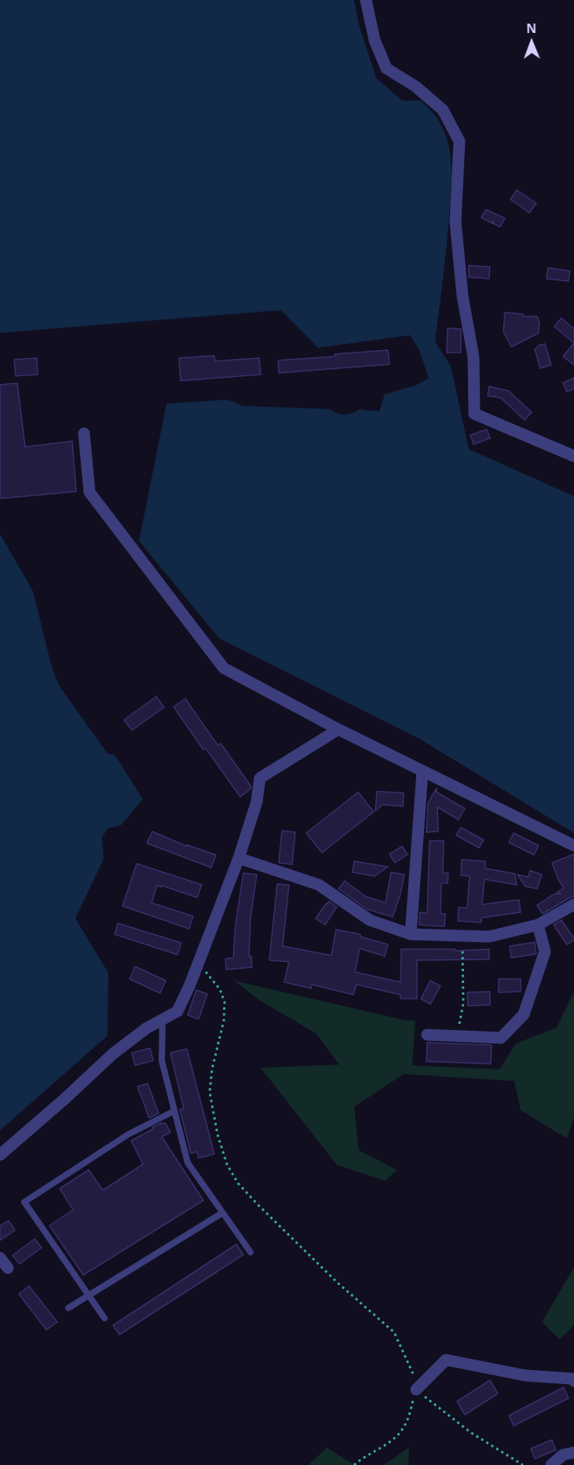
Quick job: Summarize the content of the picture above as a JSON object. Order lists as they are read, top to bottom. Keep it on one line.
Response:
{"north":"top"}
